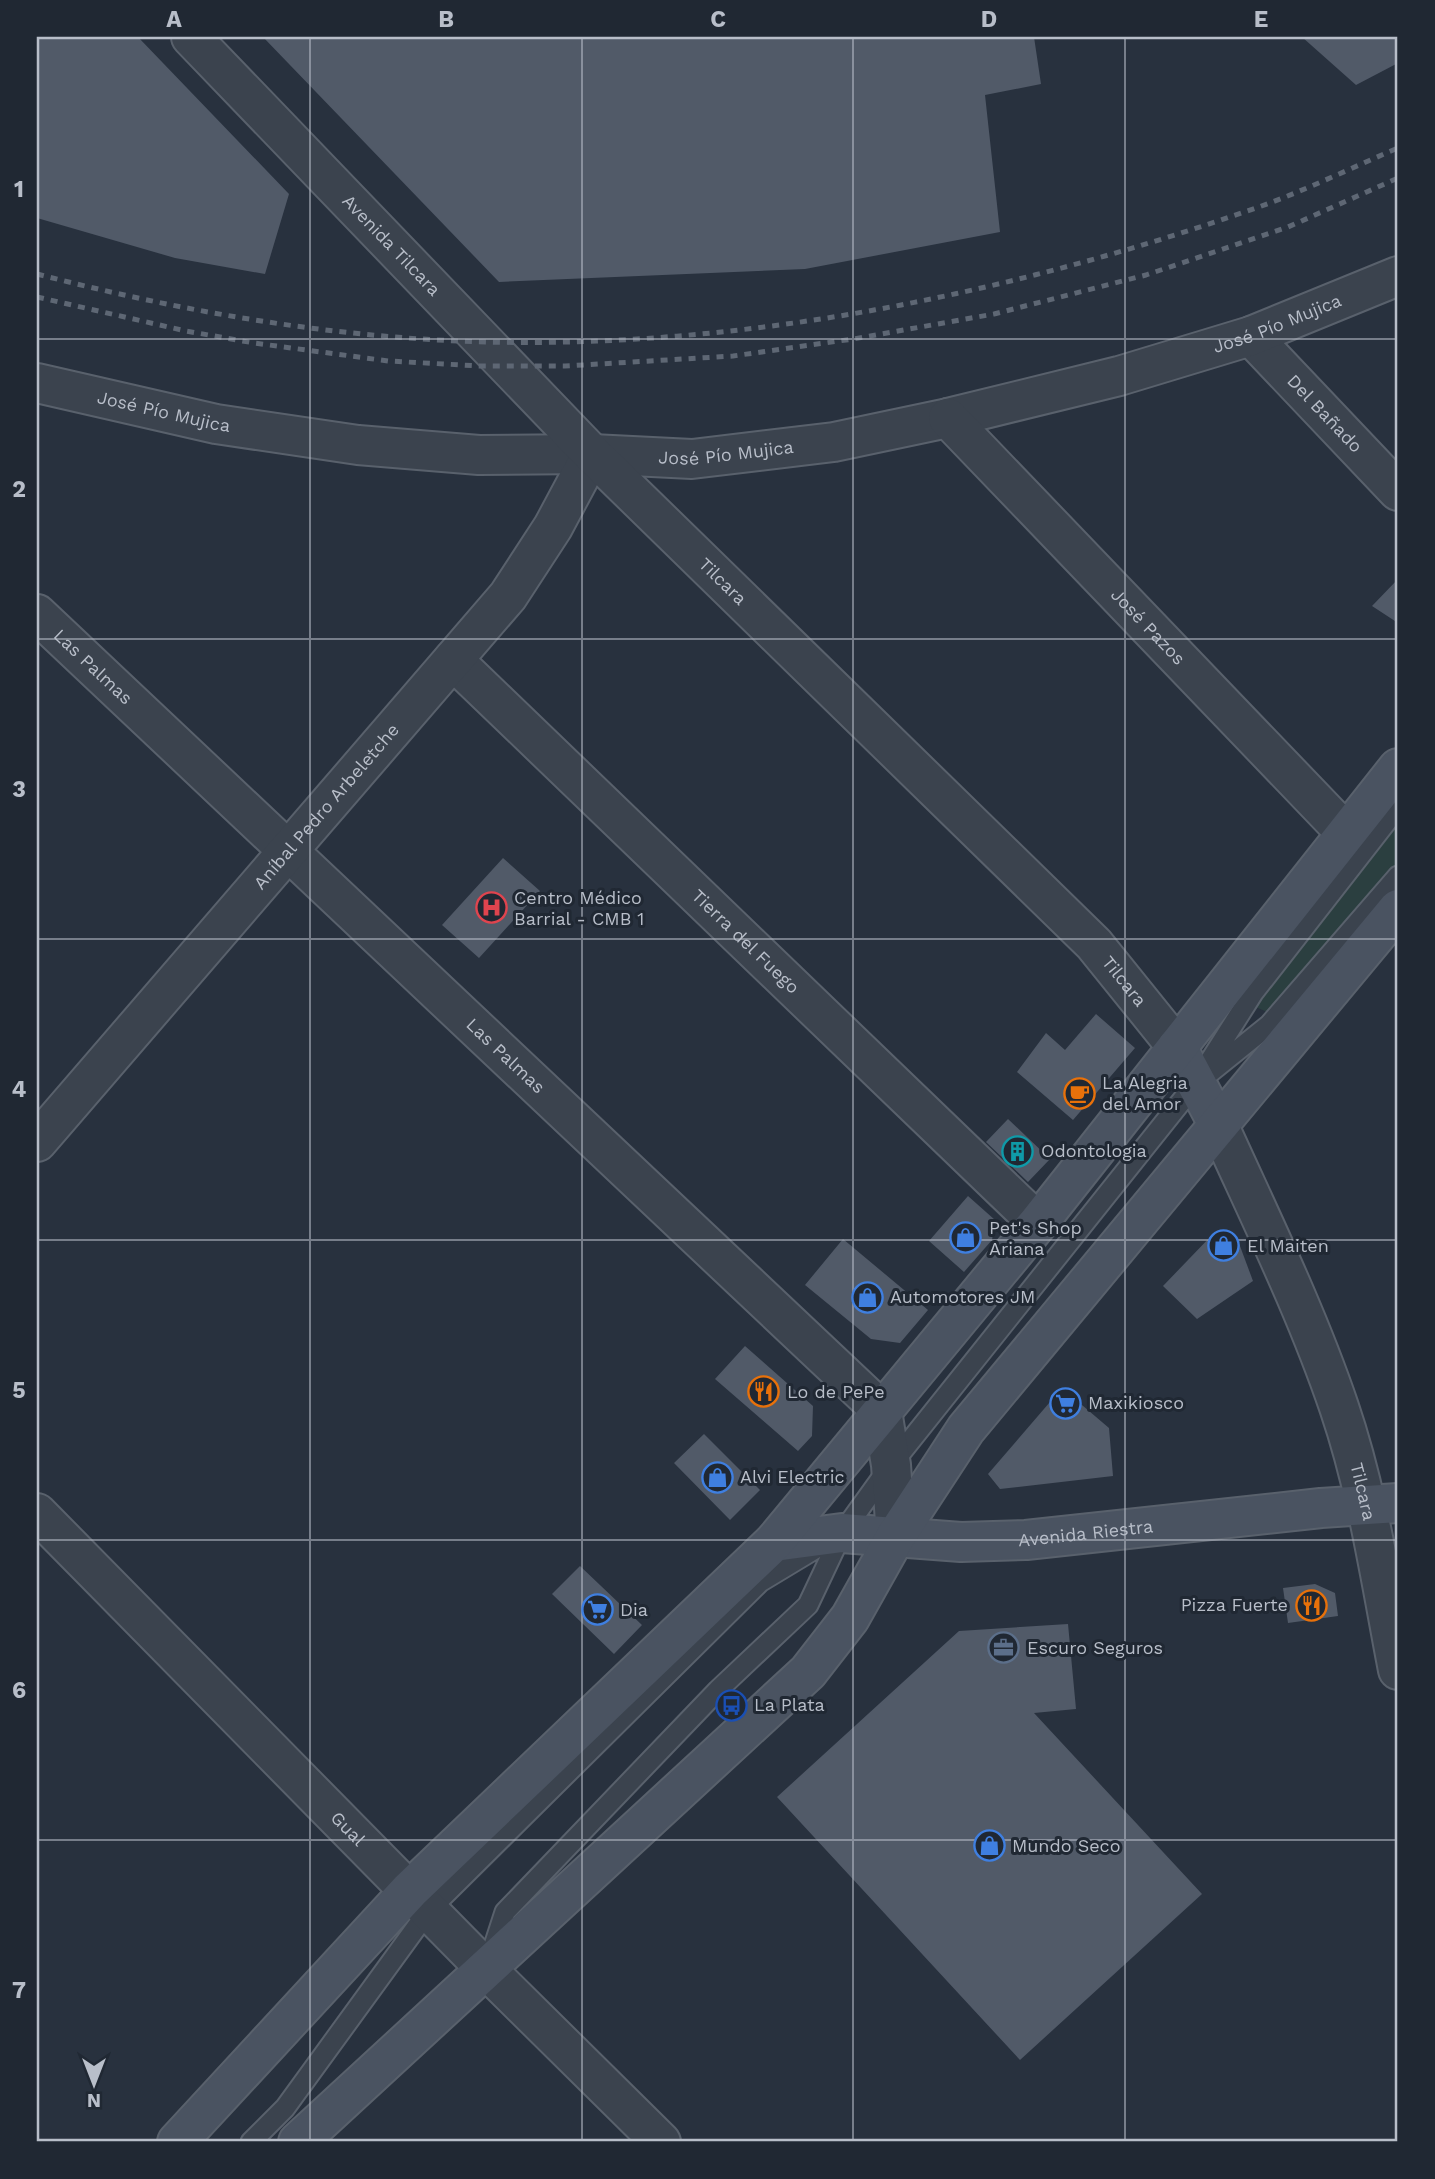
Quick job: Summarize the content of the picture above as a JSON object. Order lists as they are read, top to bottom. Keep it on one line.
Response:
{"streets":{"main road":["Tilcara","Avenida Riestra"],"street":["Avenida Tilcara","José Pío Mujica","Del Bañado","José Pazos","Las Palmas","Aníbal Pedro Arbeletche","Tierra del Fuego","Gual"]},"crossings":[["Avenida Tilcara","José Pío Mujica"],["Avenida Tilcara","Tilcara"],["Avenida Tilcara","Aníbal Pedro Arbeletche"],["José Pío Mujica","Del Bañado"],["José Pío Mujica","Tilcara"],["José Pío Mujica","José Pazos"],["José Pío Mujica","Aníbal Pedro Arbeletche"],["Tilcara","Aníbal Pedro Arbeletche"],["Tilcara","Avenida Riestra"],["Las Palmas","Aníbal Pedro Arbeletche"],["Aníbal Pedro Arbeletche","Tierra del Fuego"]],"places":{"hospital":["Centro Médico Barrial - CMB 1"],"cafe":["La Alegria del Amor"],"building":["Odontologia"],"shop":["Pet's Shop Ariana","El Maiten","Automotores JM","Alvi Electric","Mundo Seco"],"restaurant":["Lo de PePe","Pizza Fuerte"],"supermarket":["Maxikiosco","Dia"],"office":["Escuro Seguros"],"bus stop":["La Plata"]},"north":"bottom","grid":{"columns":["A","B","C","D","E"],"rows":["1","2","3","4","5","6","7"]}}
